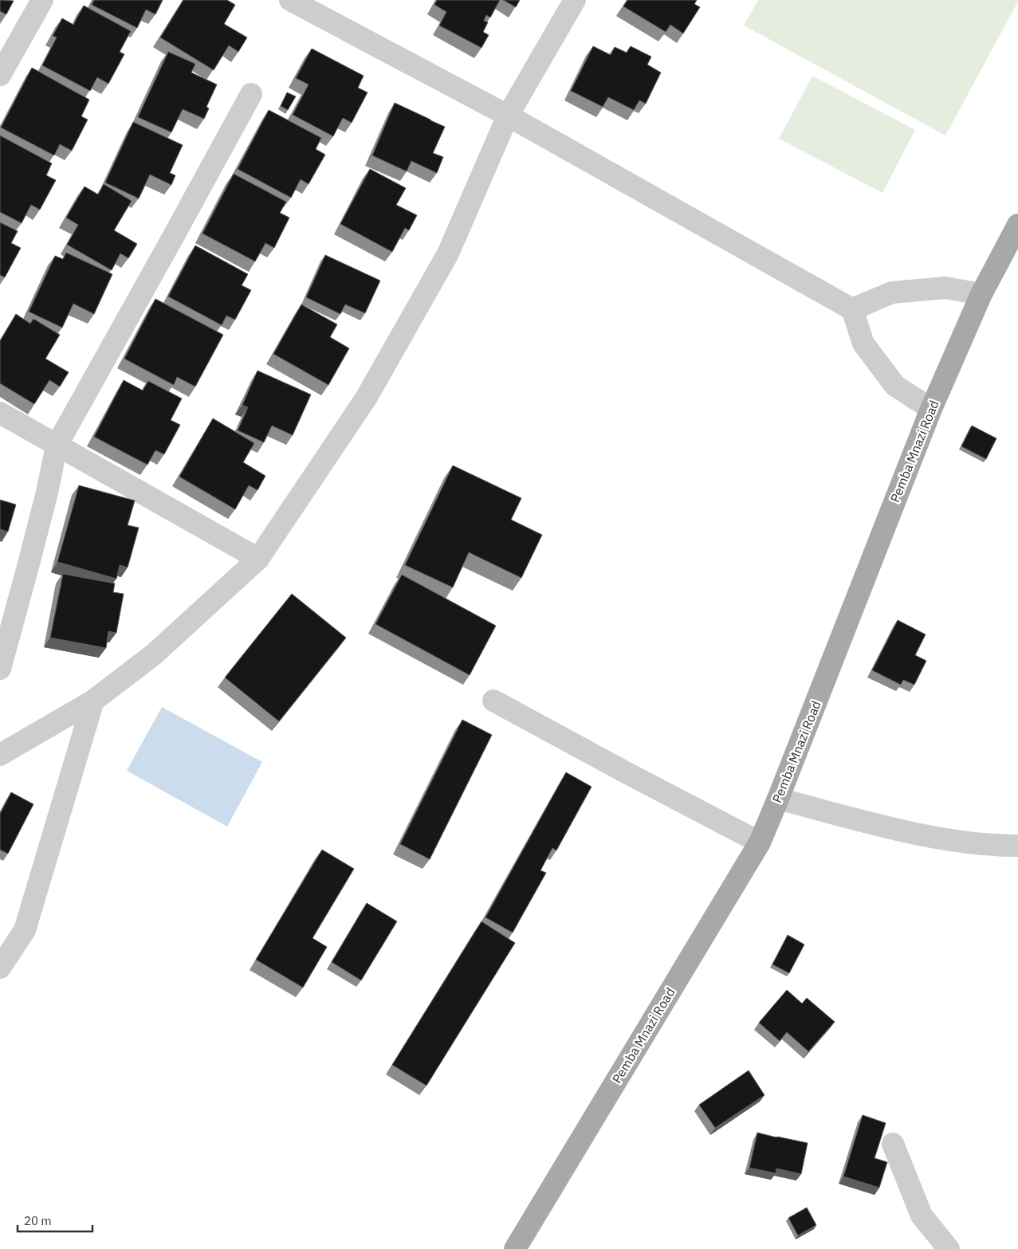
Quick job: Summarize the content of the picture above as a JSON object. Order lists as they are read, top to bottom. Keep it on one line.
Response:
{"streets":{"main road":["Pemba Mnazi Road"]},"scale_bar":"20 m"}
